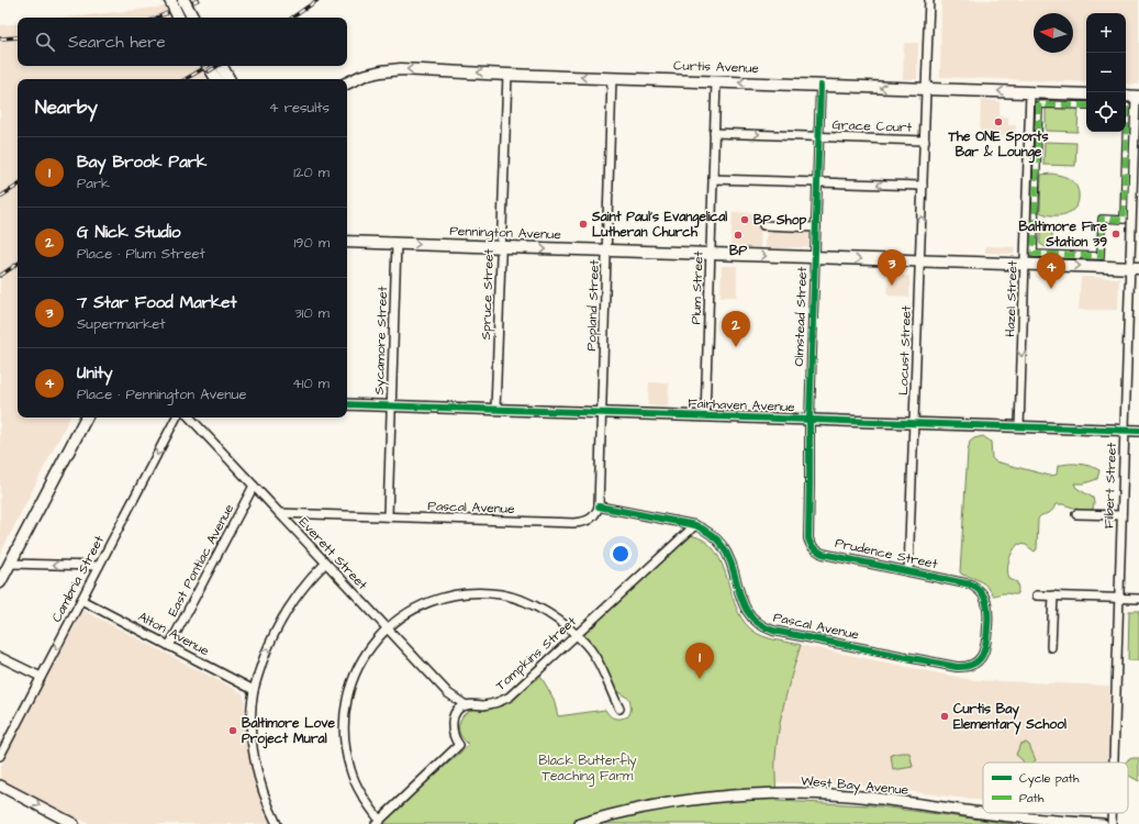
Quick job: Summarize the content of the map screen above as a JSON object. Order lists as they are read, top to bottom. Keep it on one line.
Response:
{"streets":{"main road":["Curtis Avenue","Pennington Avenue"],"street":["Grace Court","Plum Street","Spruce Street","Hazel Street","Popland Street","Olmstead Street","Sycamore Street","Locust Street","Fairhaven Avenue","Filbert Street","Pascal Avenue","Everett Street","Prudence Street","East Pontiac Avenue","Cambria Street","Alton Avenue","Tompkins Street","West Bay Avenue"]},"crossings":[["Curtis Avenue","Plum Street"],["Curtis Avenue","Spruce Street"],["Curtis Avenue","Hazel Street"],["Curtis Avenue","Popland Street"],["Curtis Avenue","Olmstead Street"],["Curtis Avenue","Locust Street"],["Grace Court","Plum Street"],["Grace Court","Olmstead Street"],["Grace Court","Locust Street"],["Pennington Avenue","Plum Street"],["Pennington Avenue","Spruce Street"],["Pennington Avenue","Hazel Street"],["Pennington Avenue","Popland Street"],["Pennington Avenue","Olmstead Street"],["Pennington Avenue","Sycamore Street"],["Pennington Avenue","Locust Street"],["Pennington Avenue","Filbert Street"],["Plum Street","Fairhaven Avenue"],["Spruce Street","Fairhaven Avenue"],["Hazel Street","Fairhaven Avenue"],["Popland Street","Fairhaven Avenue"],["Popland Street","Pascal Avenue"],["Olmstead Street","Fairhaven Avenue"],["Olmstead Street","Prudence Street"],["Sycamore Street","Fairhaven Avenue"],["Sycamore Street","Pascal Avenue"],["Locust Street","Fairhaven Avenue"],["Locust Street","Prudence Street"],["Fairhaven Avenue","Filbert Street"],["Pascal Avenue","Everett Street"],["Pascal Avenue","Prudence Street"],["Pascal Avenue","Tompkins Street"],["Everett Street","East Pontiac Avenue"],["Everett Street","Tompkins Street"],["East Pontiac Avenue","Alton Avenue"],["Cambria Street","Alton Avenue"]],"one_way":["Curtis Avenue","Pennington Avenue","Hazel Street","Cambria Street"],"parks":["Black Butterfly Teaching Farm"],"places":["The ONE Sports Bar & Lounge","BP Shop","Saint Paul's Evangelical Lutheran Church","Baltimore Fire Station 39","BP","Curtis Bay Elementary School","Baltimore Love Project Mural"],"legend":["Cycle path","Path"],"north":"left","page":{"map_buttons":["+","−"],"search":"Search here","heading":["Nearby","4 results"],"list":[{"mark":"1","name":"Bay Brook Park","note":"Park","value":"120 m"},{"mark":"2","name":"G Nick Studio","note":"Place · Plum Street","value":"190 m"},{"mark":"3","name":"7 Star Food Market","note":"Supermarket","value":"310 m"},{"mark":"4","name":"Unity","note":"Place · Pennington Avenue","value":"410 m"}],"pins":["3","4","2","1"]}}
